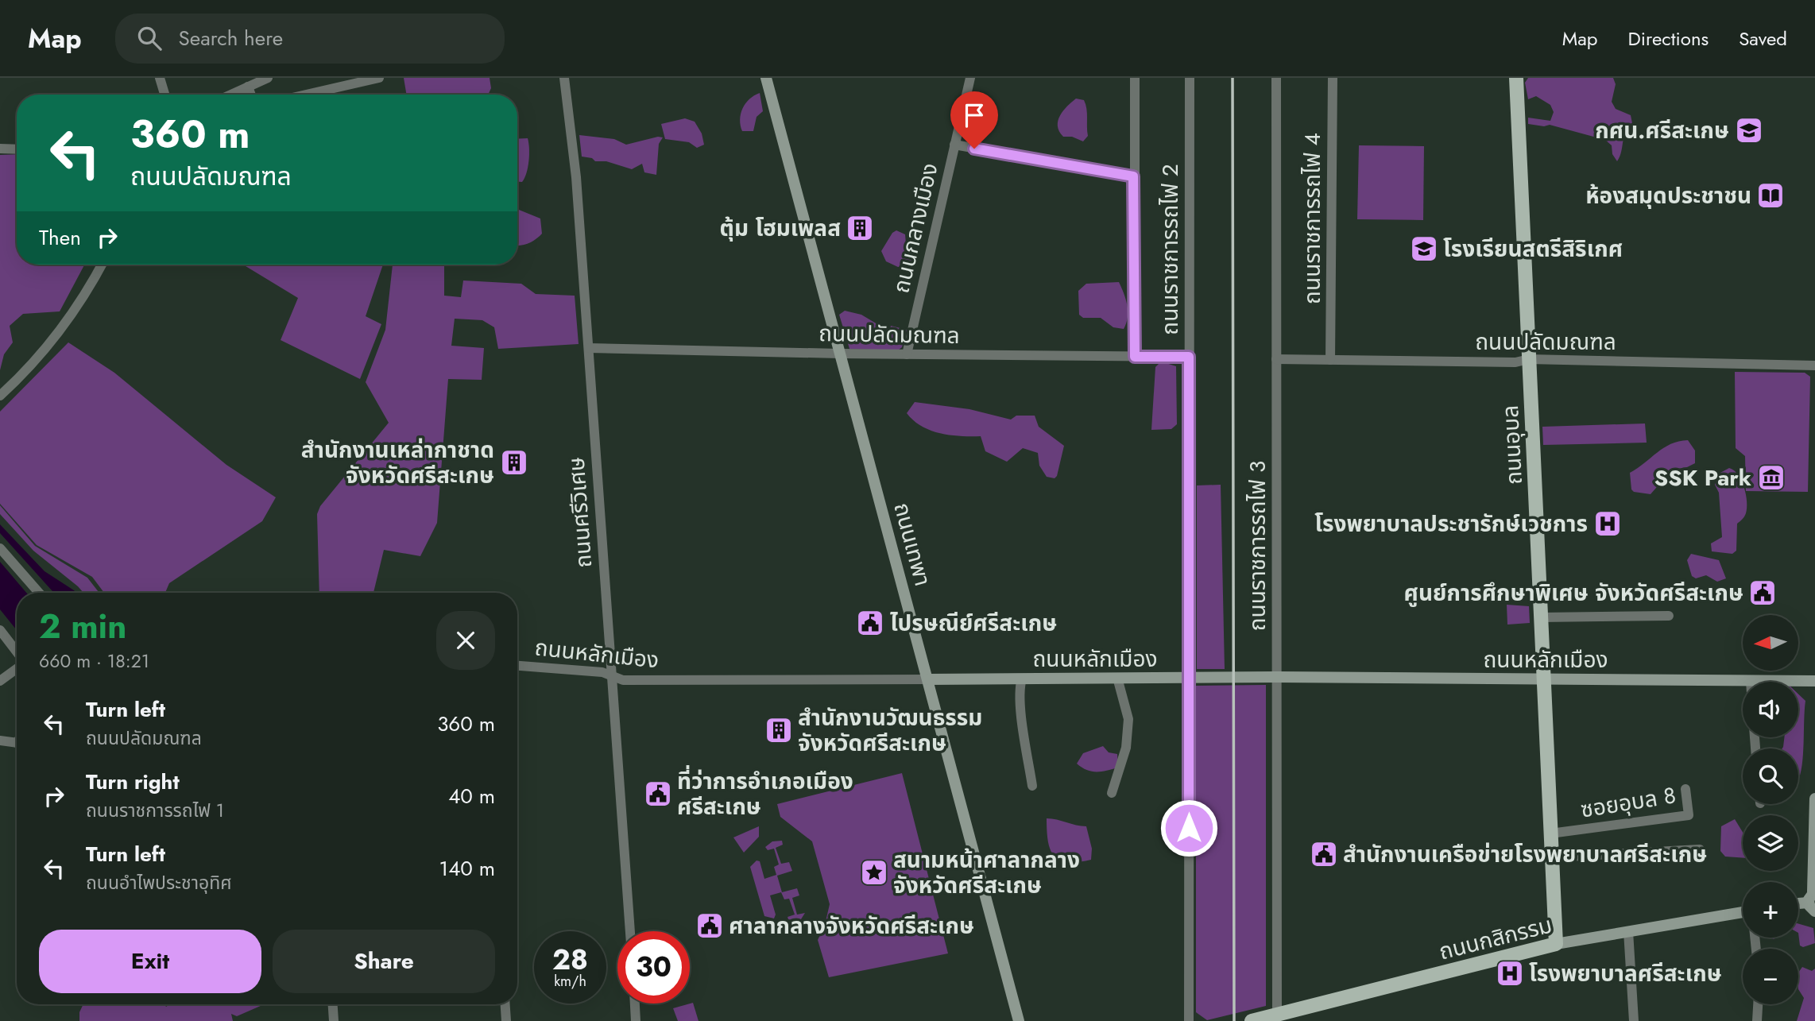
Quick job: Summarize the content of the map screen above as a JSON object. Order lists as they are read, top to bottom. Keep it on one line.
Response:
{"streets":{"main road":["ถนนอุบล","ถนนเทพา","ถนนหลักเมือง","ถนนกสิกรรม"],"street":["ถนนราชการรถไฟ 4","ถนนกลางเมือง","ถนนราชการรถไฟ 2","ถนนปลัดมณฑล","ถนนศรีวิเศษ","ถนนราชการรถไฟ 3","ซอยอุบล 8"]},"crossings":[["ถนนราชการรถไฟ 4","ถนนปลัดมณฑล"],["ถนนกลางเมือง","ถนนปลัดมณฑล"],["ถนนราชการรถไฟ 2","ถนนปลัดมณฑล"],["ถนนราชการรถไฟ 2","ถนนหลักเมือง"],["ถนนปลัดมณฑล","ถนนอุบล"],["ถนนปลัดมณฑล","ถนนศรีวิเศษ"],["ถนนปลัดมณฑล","ถนนเทพา"],["ถนนปลัดมณฑล","ถนนราชการรถไฟ 3"],["ถนนอุบล","ถนนหลักเมือง"],["ถนนอุบล","ซอยอุบล 8"],["ถนนอุบล","ถนนกสิกรรม"],["ถนนศรีวิเศษ","ถนนหลักเมือง"],["ถนนเทพา","ถนนหลักเมือง"],["ถนนราชการรถไฟ 3","ถนนหลักเมือง"],["ถนนราชการรถไฟ 3","ถนนกสิกรรม"]],"places":{"school or university":["กศน.ศรีสะเกษ","โรงเรียนสตรีสิริเกศ"],"library":["ห้องสมุดประชาชน"],"building":["ตุ้ม โฮมเพลส","สำนักงานเหล่ากาชาด จังหวัดศรีสะเกษ","สำนักงานวัฒนธรรม จังหวัดศรีสะเกษ"],"museum":["SSK Park"],"hospital":["โรงพยาบาลประชารักษ์เวชการ","โรงพยาบาลศรีสะเกษ"],"public building":["ศูนย์การศึกษาพิเศษ จังหวัดศรีสะเกษ","ไปรษณีย์ศรีสะเกษ","ที่ว่าการอำเภอเมือง ศรีสะเกษ","สำนักงานเครือข่ายโรงพยาบาลศรีสะเกษ","ศาลากลางจังหวัดศรีสะเกษ"],"place":["สนามหน้าศาลากลาง จังหวัดศรีสะเกษ"]},"north":"left","page":{"header":"Map","search":"Search here","nav":["Map","Directions","Saved"],"turn":["360 m","ถนนปลัดมณฑล"],"then":"Then","heading":["2 min","660 m · 18:21"],"map_buttons":["+","−"],"list":[{"name":"Turn left","note":"ถนนปลัดมณฑล","value":"360 m"},{"name":"Turn right","note":"ถนนราชการรถไฟ 1","value":"40 m"},{"name":"Turn left","note":"ถนนอำไพประชาอุทิศ","value":"140 m"}],"buttons":["Exit","Share"],"speed":"28 km/h","limit":"30"}}
